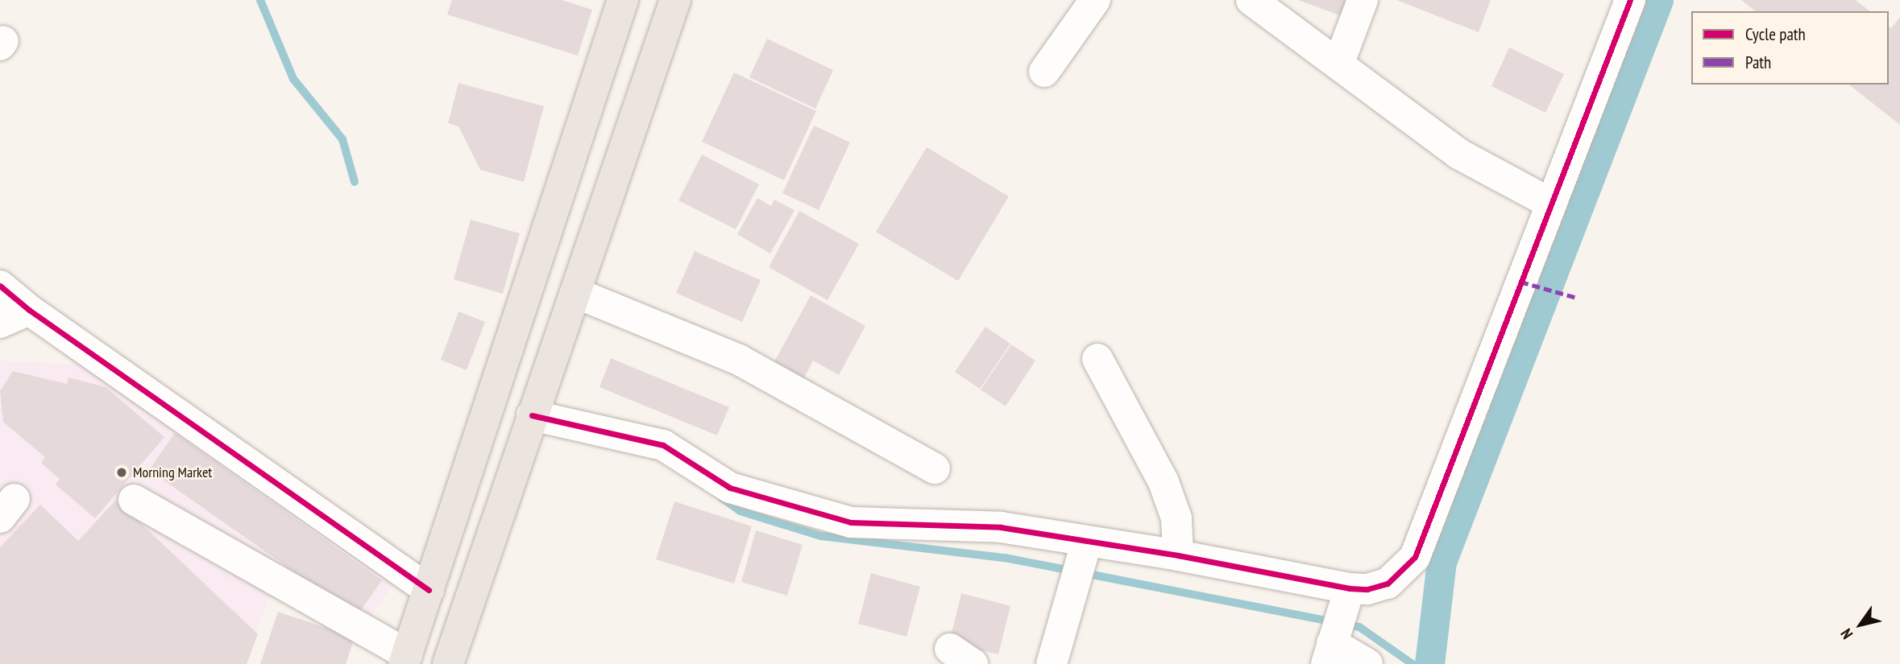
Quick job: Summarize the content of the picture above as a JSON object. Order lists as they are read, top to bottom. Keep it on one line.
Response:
{"places":["Morning Market"],"legend":["Cycle path","Path"],"north":"bottom left"}
